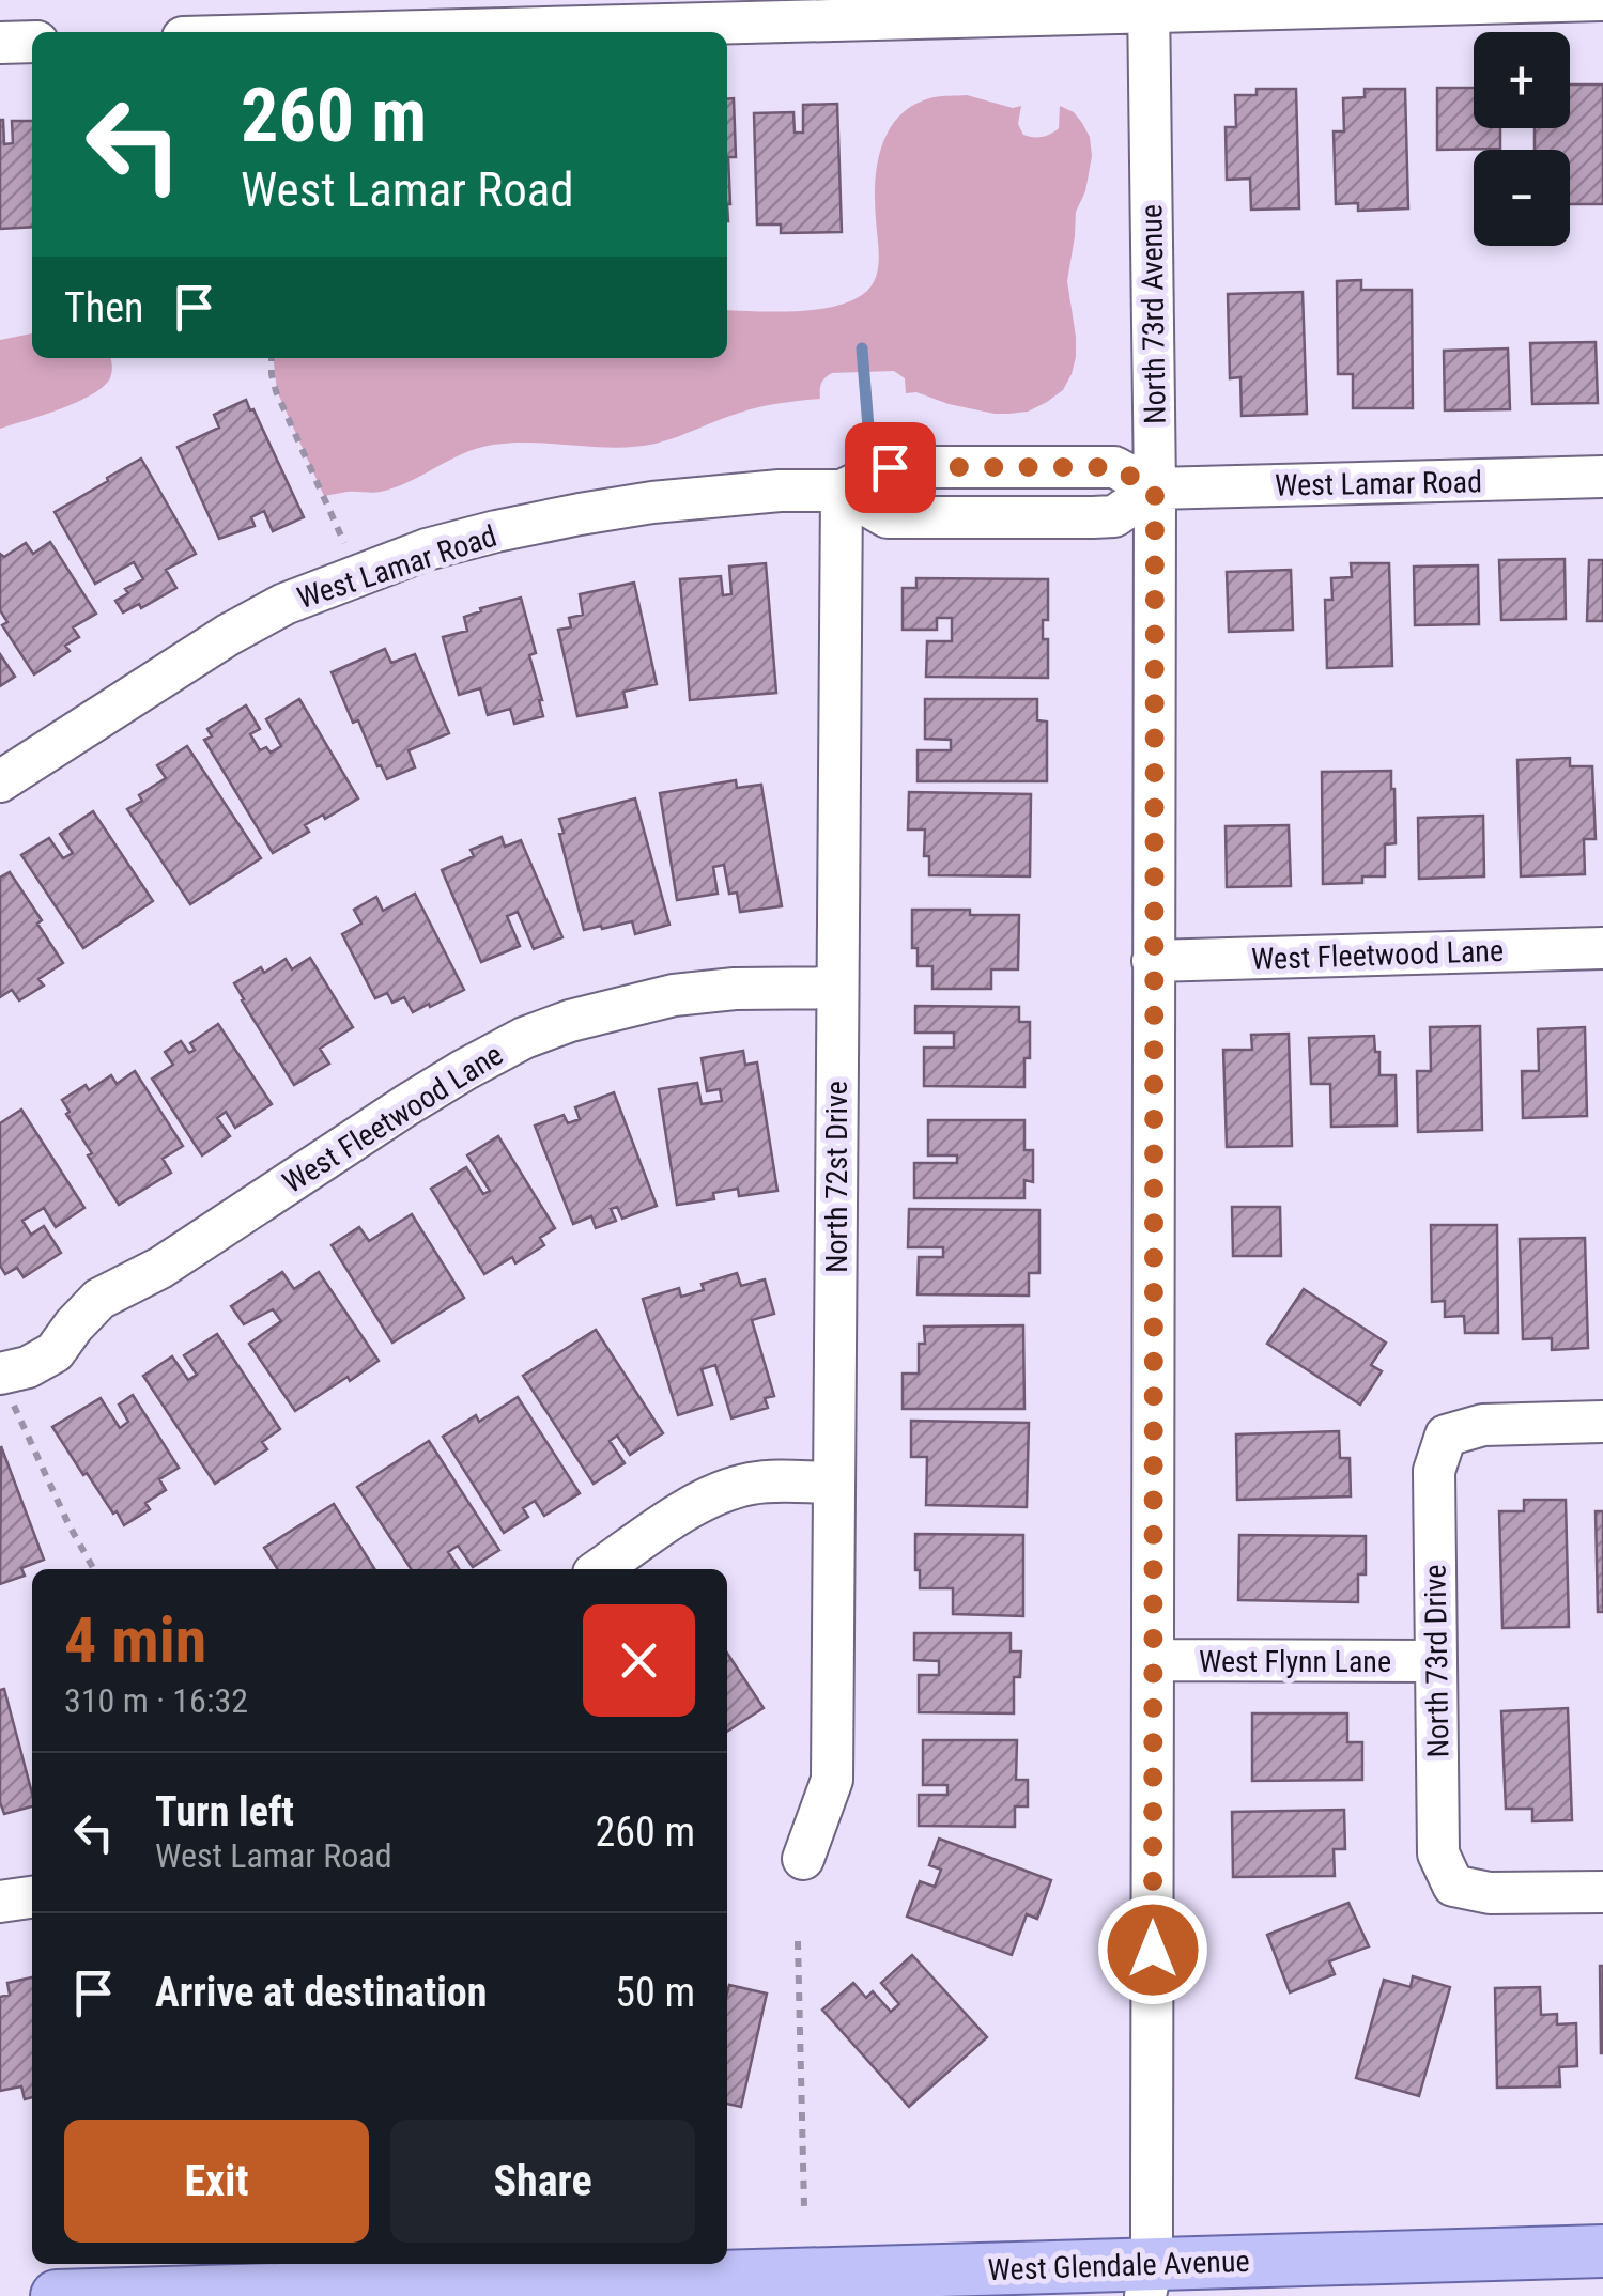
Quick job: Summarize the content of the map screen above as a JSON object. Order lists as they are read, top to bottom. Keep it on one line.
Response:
{"streets":{"main road":["West Glendale Avenue"],"street":["North 73rd Avenue","West Lamar Road","West Fleetwood Lane","North 72st Drive","West Flynn Lane","North 73rd Drive"]},"crossings":[["North 73rd Avenue","West Lamar Road"],["North 73rd Avenue","West Fleetwood Lane"],["North 73rd Avenue","West Flynn Lane"],["North 73rd Avenue","West Glendale Avenue"],["West Lamar Road","North 72st Drive"],["West Fleetwood Lane","North 72st Drive"],["West Flynn Lane","North 73rd Drive"]],"page":{"map_buttons":["+","−"],"turn":["260 m","West Lamar Road"],"then":"Then","heading":["4 min","310 m · 16:32"],"list":[{"name":"Turn left","note":"West Lamar Road","value":"260 m"},{"name":"Arrive at destination","value":"50 m"}],"buttons":["Exit","Share"]}}
